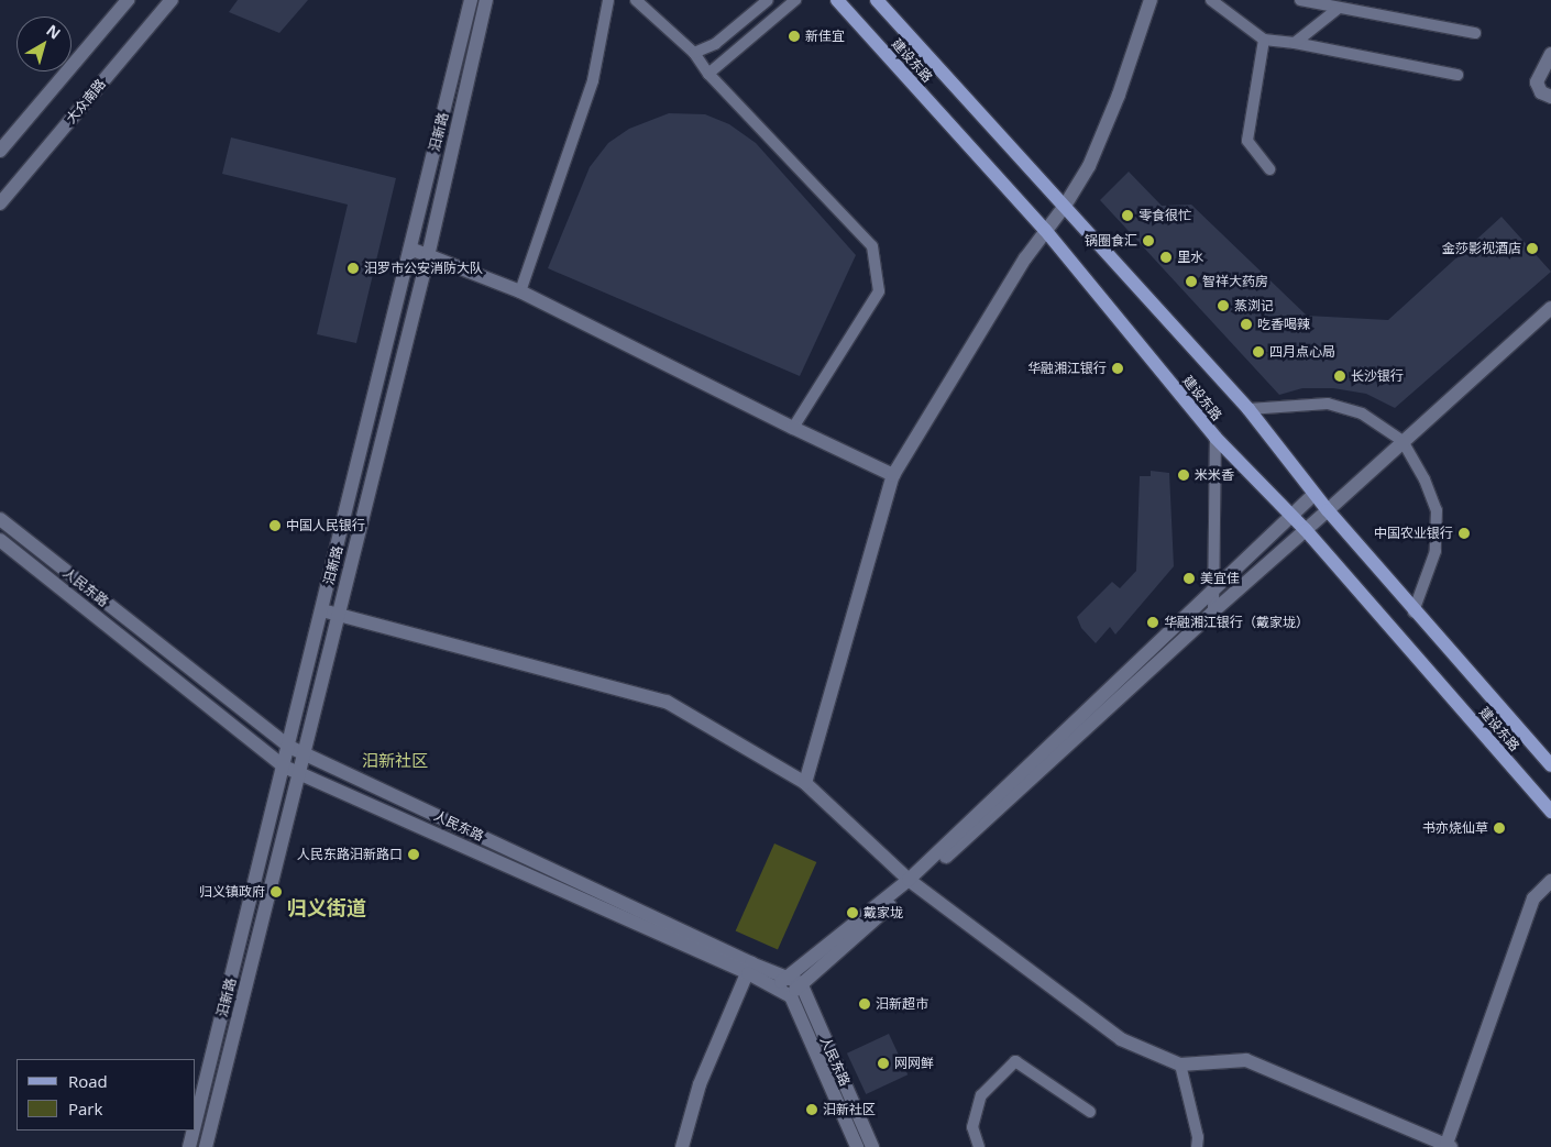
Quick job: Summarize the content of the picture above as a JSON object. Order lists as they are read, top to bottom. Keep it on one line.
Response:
{"streets":{"main road":["建设东路"],"street":["大众南路","汨新路","人民东路"]},"crossings":[["汨新路","人民东路"]],"districts":["汨新社区","归义街道"],"places":["新佳宜","零食很忙","锅圈食汇","金莎影视酒店","里水","汨罗市公安消防大队","智祥大药房","蒸浏记","吃香喝辣","四月点心局","华融湘江银行","长沙银行","米米香","中国人民银行","中国农业银行","美宜佳","华融湘江银行（戴家垅）","书亦烧仙草","人民东路汨新路口","归义镇政府","戴家垅","汨新超市","网网鲜","汨新社区"],"legend":["Road","Park"],"north":"top right"}
